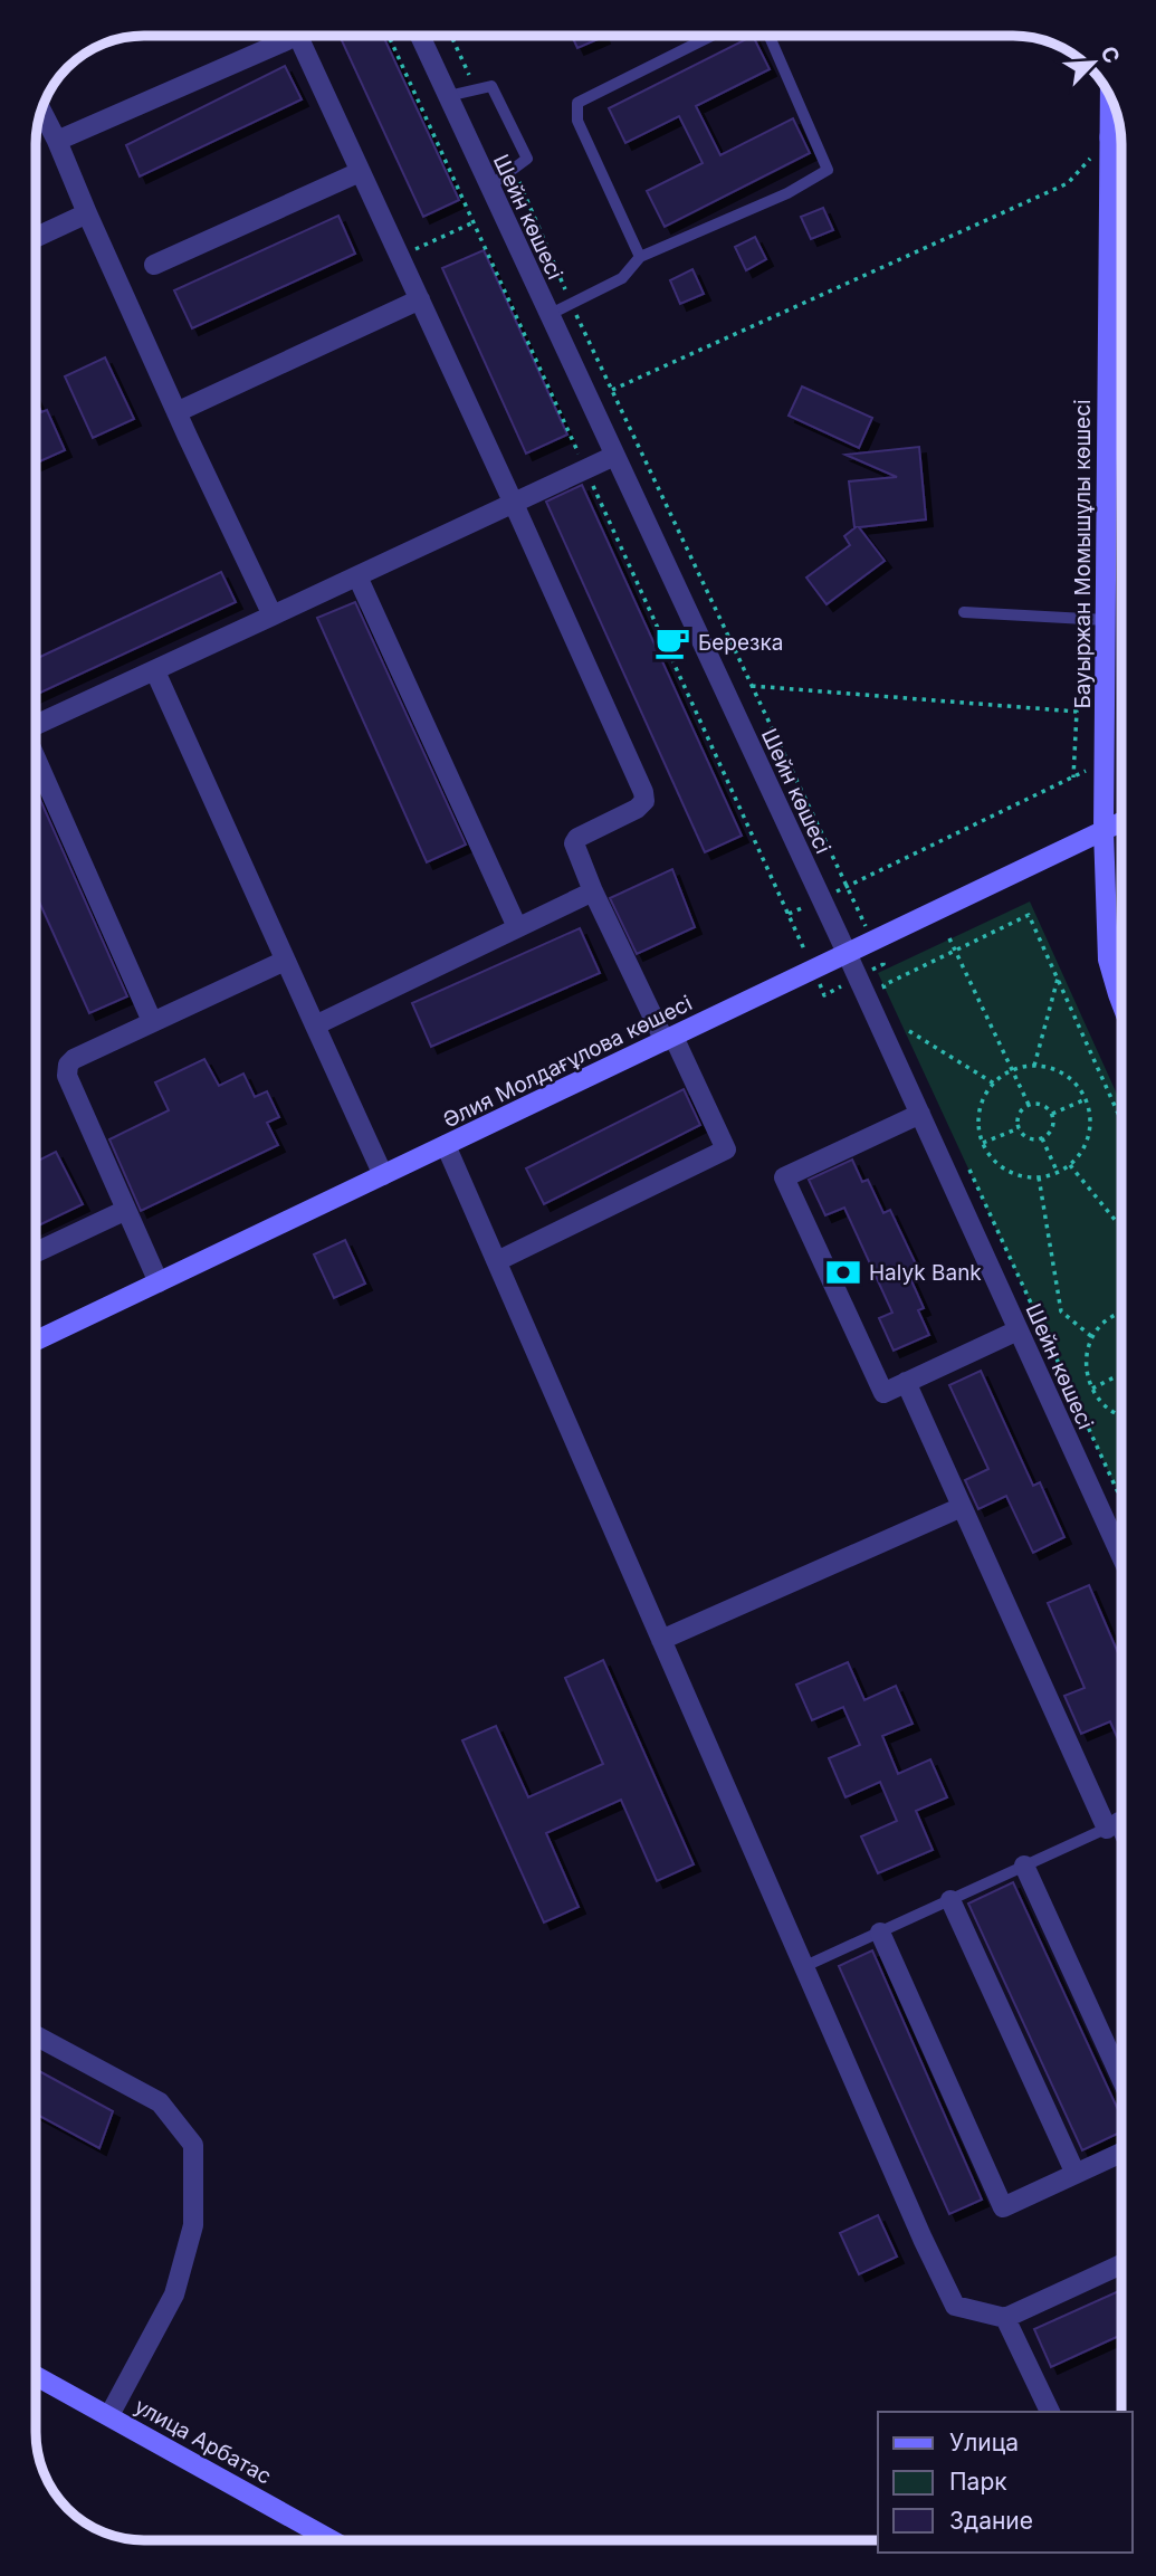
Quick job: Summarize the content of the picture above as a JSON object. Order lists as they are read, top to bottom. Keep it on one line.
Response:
{"streets":{"street":["Шейн көшесі","Бауыржан Момышұлы көшесі","Әлия Молдағұлова көшесі","улица Арбатас"]},"crossings":[["Шейн көшесі","Әлия Молдағұлова көшесі"],["Бауыржан Момышұлы көшесі","Әлия Молдағұлова көшесі"]],"places":{"cafe":["Березка"],"bank":["Halyk Bank"]},"legend":["Улица","Парк","Здание"],"north":"top right"}
